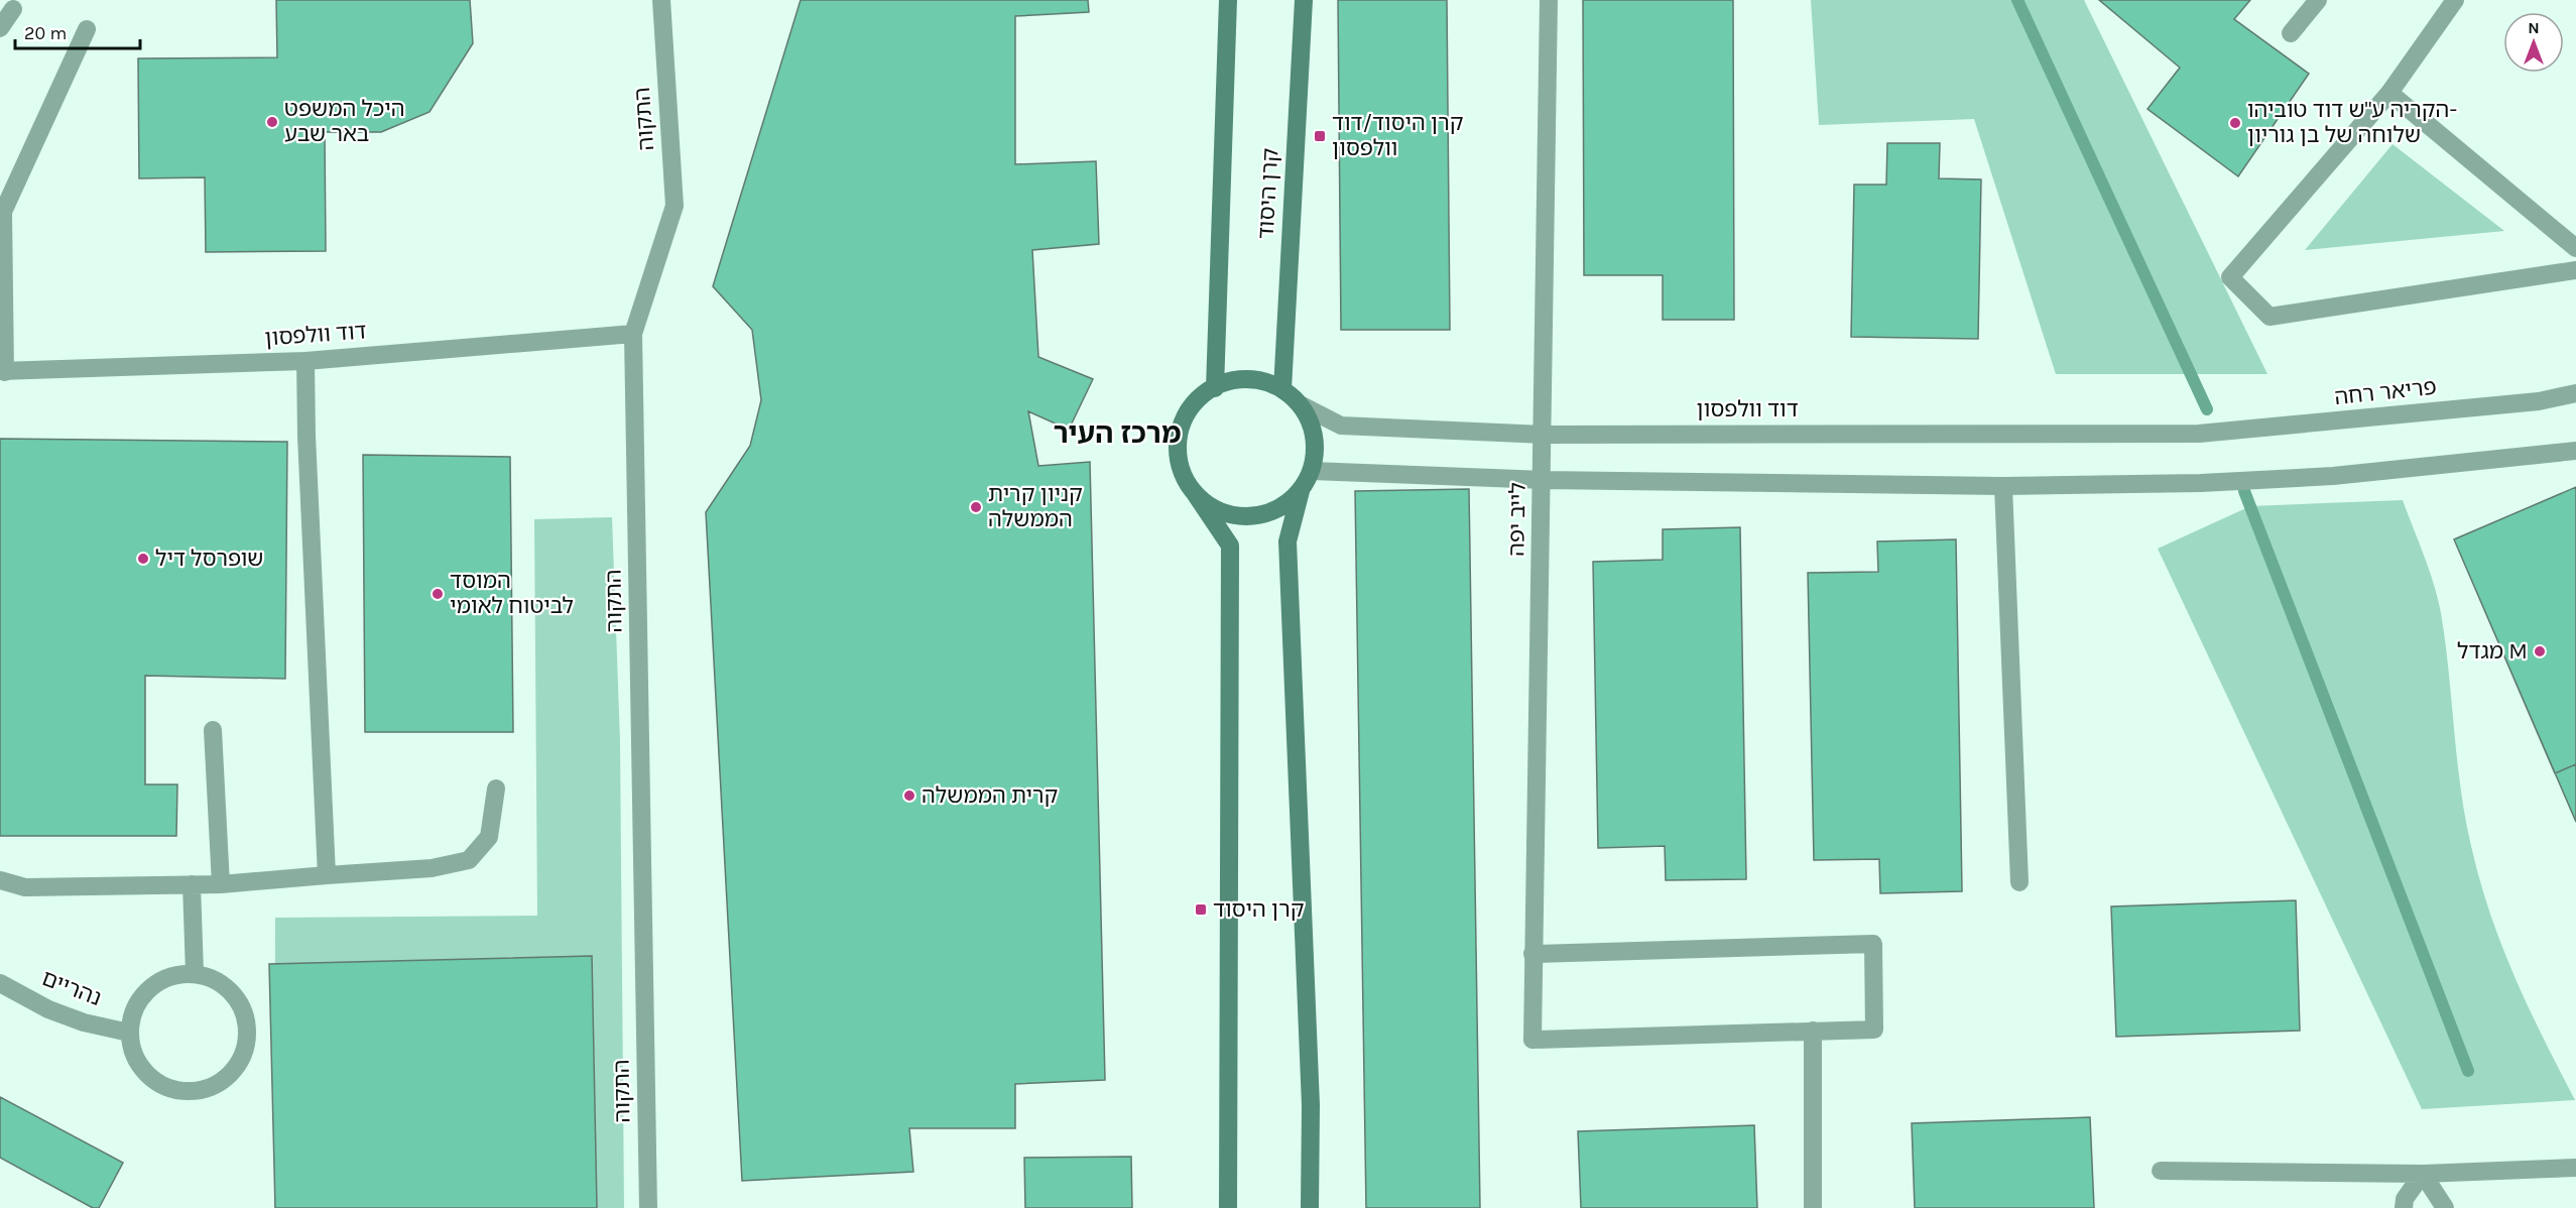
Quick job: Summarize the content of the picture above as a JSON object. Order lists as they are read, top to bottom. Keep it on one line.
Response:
{"streets":{"street":["התקוה","קרן היסוד","דוד וולפסון","פריאר רחה","לייב יפה","נהריים"]},"crossings":[["התקוה","דוד וולפסון"],["קרן היסוד","דוד וולפסון"],["דוד וולפסון","פריאר רחה"],["דוד וולפסון","לייב יפה"]],"districts":["מרכז העיר"],"places":{"other":["היכל המשפט באר שבע","הקריה ע\"ש דוד טוביהו- שלוחה של בן גוריון","קניון קרית הממשלה","שופרסל דיל","המוסד לביטוח לאומי","מגדל M","קרית הממשלה"],"transit":["קרן היסוד/דוד וולפסון","קרן היסוד"]},"scale_bar":"20 m","north":"top"}
